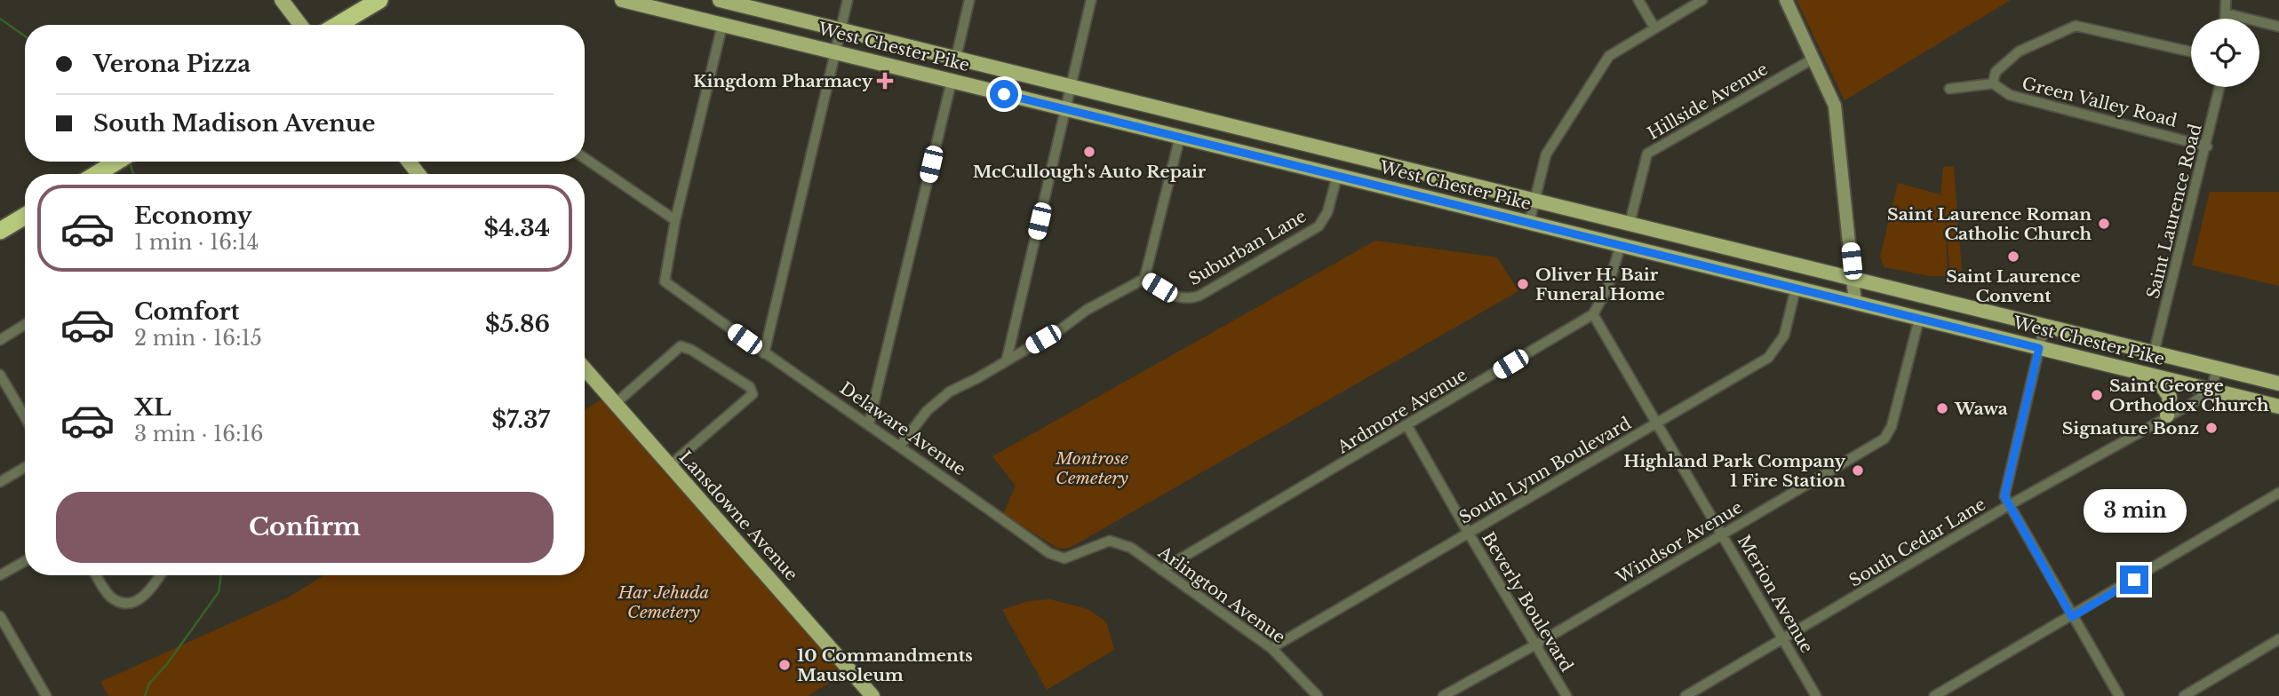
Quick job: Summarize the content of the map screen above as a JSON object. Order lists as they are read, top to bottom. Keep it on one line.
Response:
{"streets":{"main road":["West Chester Pike","Lansdowne Avenue"],"street":["Hillside Avenue","Green Valley Road","Saint Laurence Road","Suburban Lane","Ardmore Avenue","Delaware Avenue","South Lynn Boulevard","Windsor Avenue","South Cedar Lane","Merion Avenue","Arlington Avenue","Beverly Boulevard"]},"crossings":[["West Chester Pike","Hillside Avenue"],["West Chester Pike","Saint Laurence Road"],["West Chester Pike","Suburban Lane"],["West Chester Pike","South Lynn Boulevard"],["West Chester Pike","Windsor Avenue"],["West Chester Pike","South Cedar Lane"],["Green Valley Road","Saint Laurence Road"],["Ardmore Avenue","Merion Avenue"],["Ardmore Avenue","Arlington Avenue"],["Ardmore Avenue","Beverly Boulevard"],["Delaware Avenue","Arlington Avenue"],["South Lynn Boulevard","Merion Avenue"],["South Lynn Boulevard","Arlington Avenue"],["South Lynn Boulevard","Beverly Boulevard"],["Windsor Avenue","Merion Avenue"],["Windsor Avenue","Beverly Boulevard"],["South Cedar Lane","Merion Avenue"]],"parks":["Montrose Cemetery","Har Jehuda Cemetery"],"places":{"health":["Kingdom Pharmacy"],"other":["McCullough's Auto Repair","Saint Laurence Roman Catholic Church","Saint Laurence Convent","Oliver H. Bair Funeral Home","Saint George Orthodox Church","Wawa","Signature Bonz","Highland Park Company 1 Fire Station","10 Commandments Mausoleum"]},"page":{"banner":["Verona Pizza","South Madison Avenue"],"list":[{"name":"Economy","note":"1 min · 16:14","value":"$4.34"},{"name":"Comfort","note":"2 min · 16:15","value":"$5.86"},{"name":"XL","note":"3 min · 16:16","value":"$7.37"}],"buttons":"Confirm","bubble":"3 min"}}
